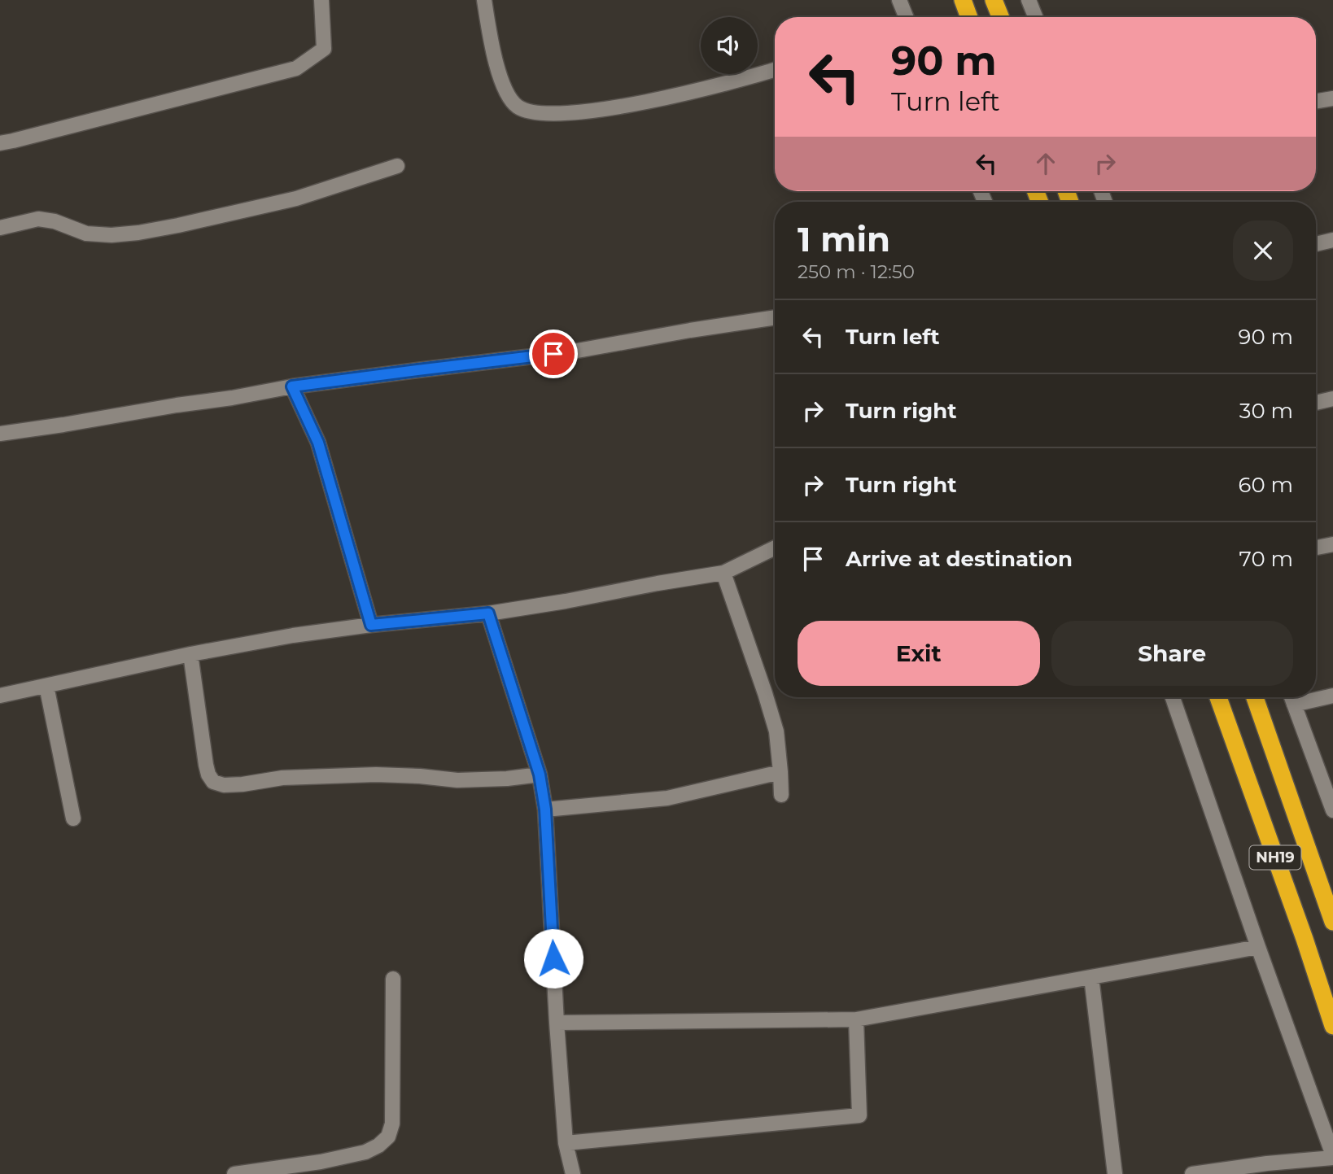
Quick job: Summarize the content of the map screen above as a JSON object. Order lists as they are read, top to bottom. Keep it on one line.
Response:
{"streets":{"highway":["NH19"]},"page":{"turn":["90 m","Turn left"],"heading":["1 min","250 m · 12:50"],"list":[{"name":"Turn left","value":"90 m"},{"name":"Turn right","value":"30 m"},{"name":"Turn right","value":"60 m"},{"name":"Arrive at destination","value":"70 m"}],"buttons":["Exit","Share"]}}
